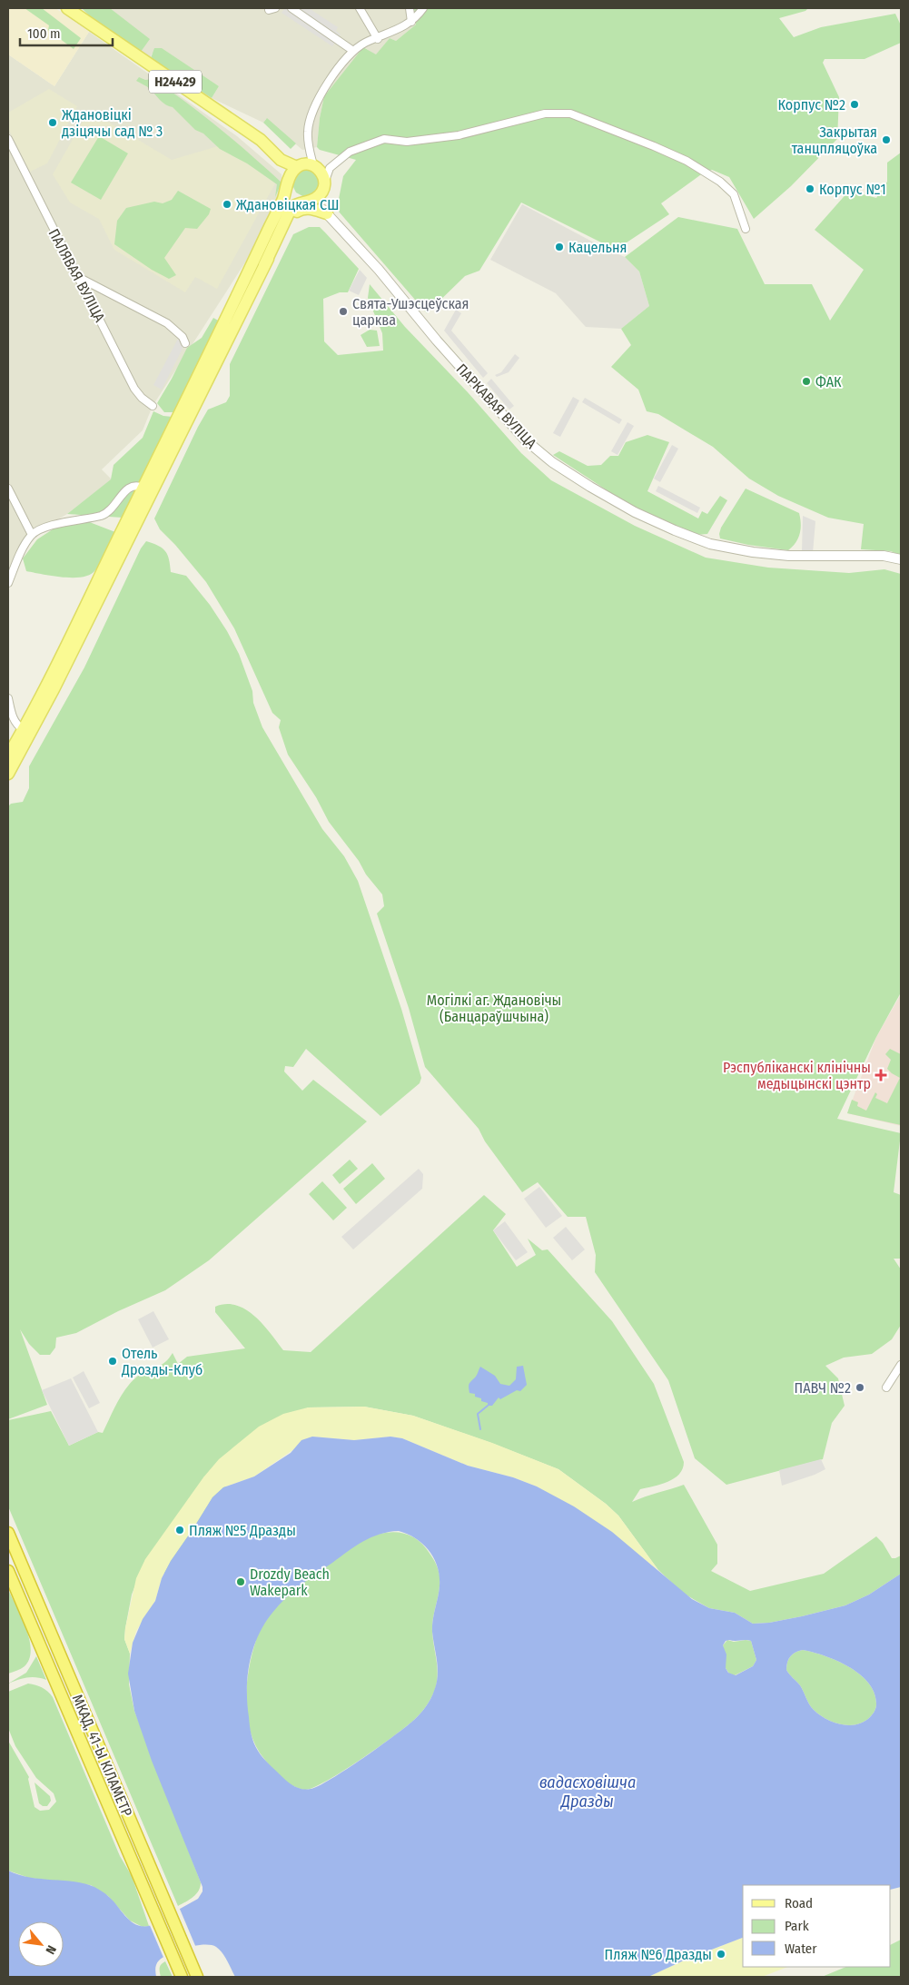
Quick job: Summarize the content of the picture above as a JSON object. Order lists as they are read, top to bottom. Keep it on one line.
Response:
{"streets":{"highway":["МКАД, 41-Ы КІЛАМЕТР"],"main road":["Н24429"],"street":["ПАЛЯВАЯ ВУЛІЦА","ПАРКАВАЯ ВУЛІЦА"]},"crossings":[["Н24429","ПАРКАВАЯ ВУЛІЦА"]],"water":["вадасховішча Дразды"],"parks":["Могілкі аг. Ждановічы (Банцараўшчына)"],"places":{"other":["Корпус №2","Ждановіцкі дзіцячы сад № 3","Закрытая танцпляцоўка","Корпус №1","Ждановіцкая СШ","Кацельня","Свята-Ушэсцеўская царква","ФАК","Отель Дрозды-Клуб","ПАВЧ №2","Пляж №5 Дразды","Drozdy Beach Wakepark","Пляж №6 Дразды"],"health":["Рэспубліканскі клінічны медыцынскі цэнтр"]},"legend":["Road","Park","Water"],"scale_bar":"100 m","north":"bottom right"}
